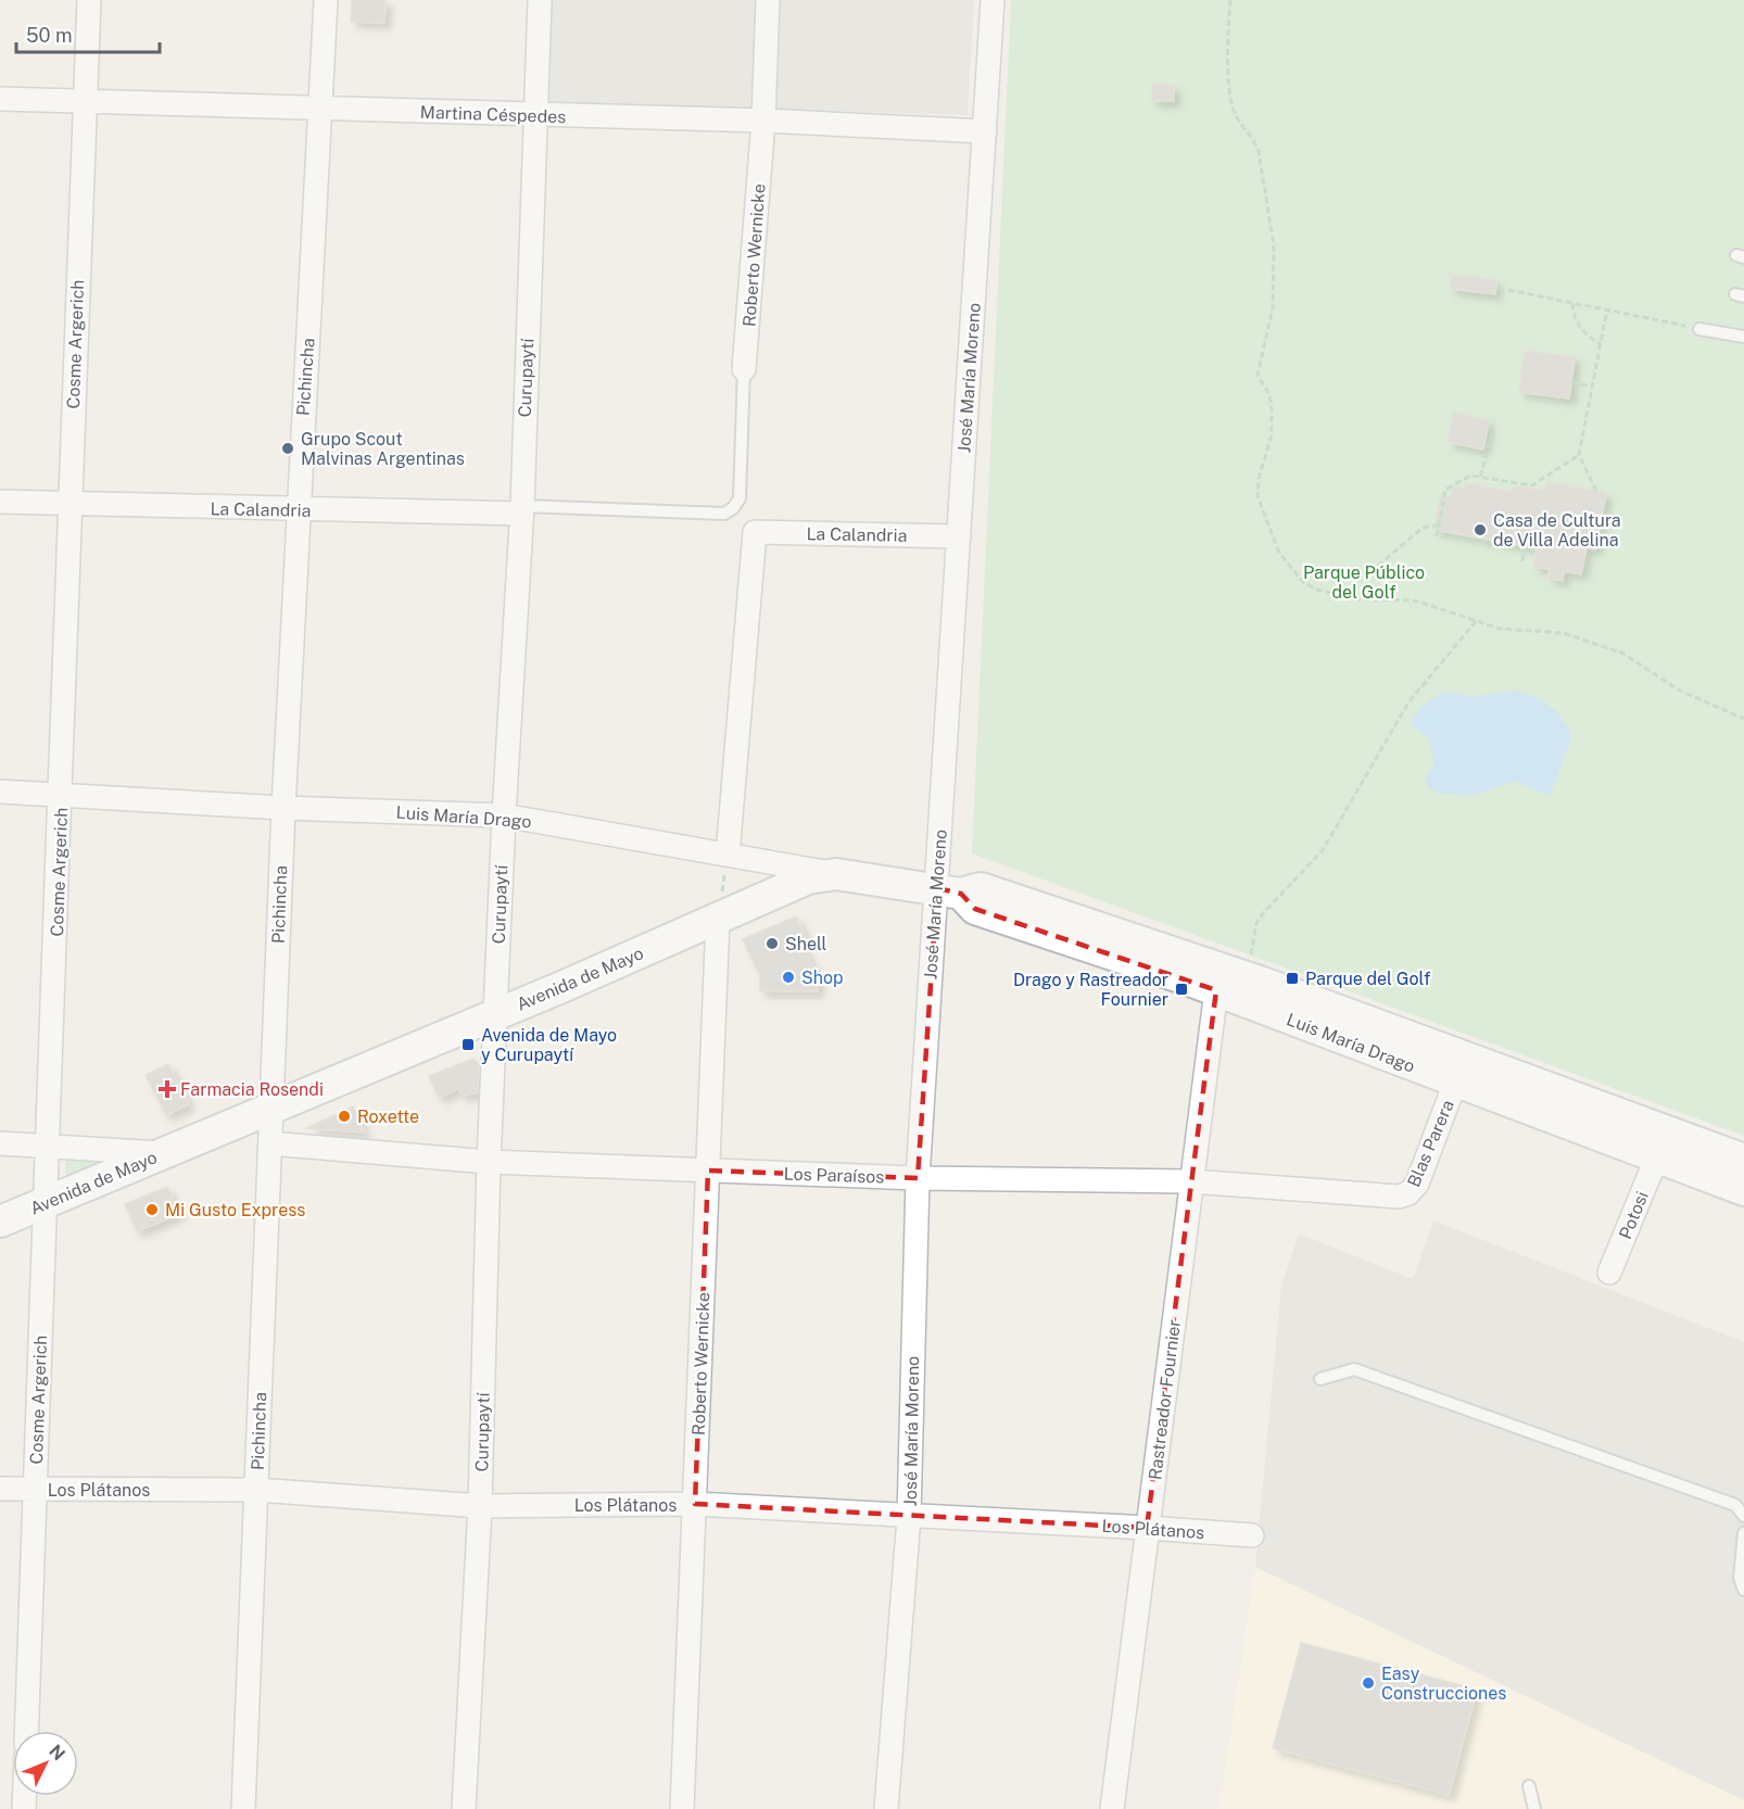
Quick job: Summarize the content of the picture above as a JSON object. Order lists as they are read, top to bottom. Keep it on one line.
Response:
{"streets":{"main road":["Luis María Drago","Avenida de Mayo"],"street":["Martina Céspedes","Roberto Wernicke","Cosme Argerich","Pichincha","Curupaytí","José María Moreno","La Calandria","Blas Parera","Los Paraísos","Potosi","Rastreador Fournier","Los Plátanos"]},"crossings":[["Martina Céspedes","Roberto Wernicke"],["Martina Céspedes","Cosme Argerich"],["Martina Céspedes","Pichincha"],["Martina Céspedes","Curupaytí"],["Martina Céspedes","José María Moreno"],["Roberto Wernicke","La Calandria"],["Roberto Wernicke","Avenida de Mayo"],["Roberto Wernicke","Los Paraísos"],["Roberto Wernicke","Los Plátanos"],["Cosme Argerich","La Calandria"],["Cosme Argerich","Luis María Drago"],["Cosme Argerich","Avenida de Mayo"],["Cosme Argerich","Los Plátanos"],["Pichincha","La Calandria"],["Pichincha","Luis María Drago"],["Pichincha","Avenida de Mayo"],["Pichincha","Los Paraísos"],["Pichincha","Los Plátanos"],["Curupaytí","La Calandria"],["Curupaytí","Luis María Drago"],["Curupaytí","Avenida de Mayo"],["Curupaytí","Los Paraísos"],["Curupaytí","Los Plátanos"],["José María Moreno","La Calandria"],["José María Moreno","Luis María Drago"],["José María Moreno","Los Paraísos"],["José María Moreno","Los Plátanos"],["La Calandria","Luis María Drago"],["Luis María Drago","Avenida de Mayo"],["Luis María Drago","Blas Parera"],["Luis María Drago","Potosi"],["Luis María Drago","Rastreador Fournier"],["Blas Parera","Los Paraísos"],["Los Paraísos","Rastreador Fournier"],["Rastreador Fournier","Los Plátanos"]],"parks":["Parque Público del Golf"],"places":{"other":["Grupo Scout Malvinas Argentinas","Casa de Cultura de Villa Adelina","Shell","Shop","Roxette","Mi Gusto Express","Easy Construcciones"],"transit":["Parque del Golf","Drago y Rastreador Fournier","Avenida de Mayo y Curupaytí"],"health":["Farmacia Rosendi"]},"scale_bar":"50 m","north":"top right"}
